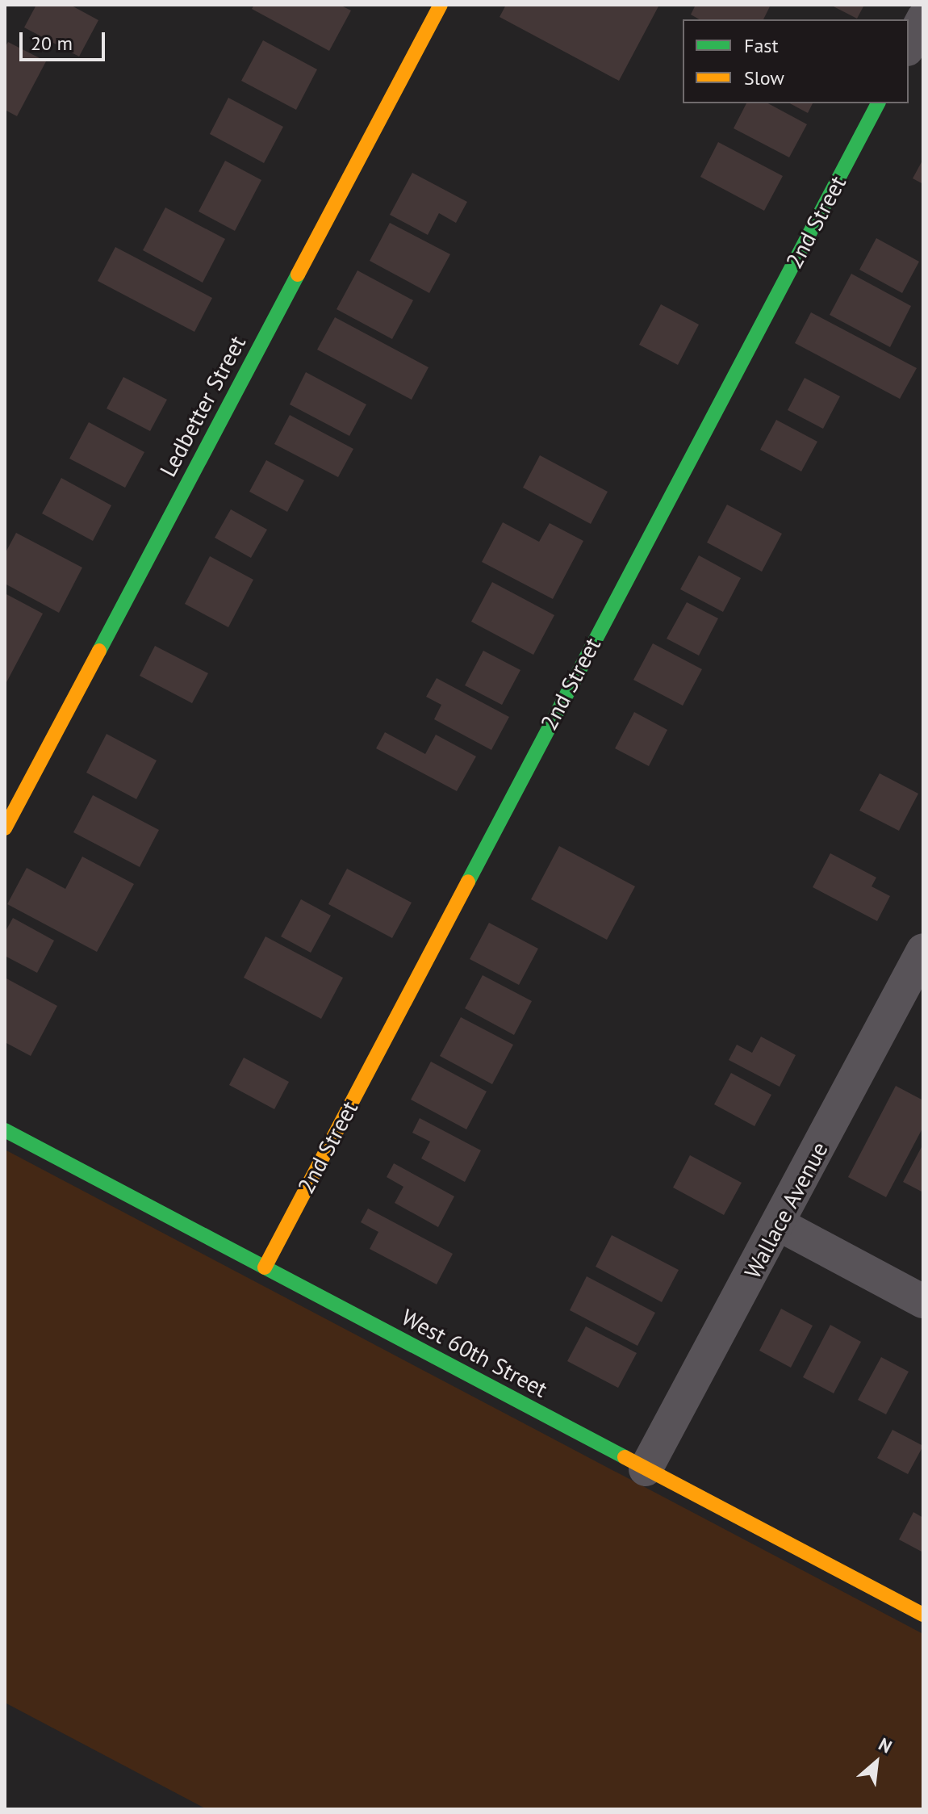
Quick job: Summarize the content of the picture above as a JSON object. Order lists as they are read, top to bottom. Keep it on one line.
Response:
{"streets":{"street":["2nd Street","Ledbetter Street","Wallace Avenue","West 60th Street"]},"crossings":[["2nd Street","West 60th Street"],["Wallace Avenue","West 60th Street"]],"legend":["Fast","Slow"],"scale_bar":"20 m","north":"top right"}
